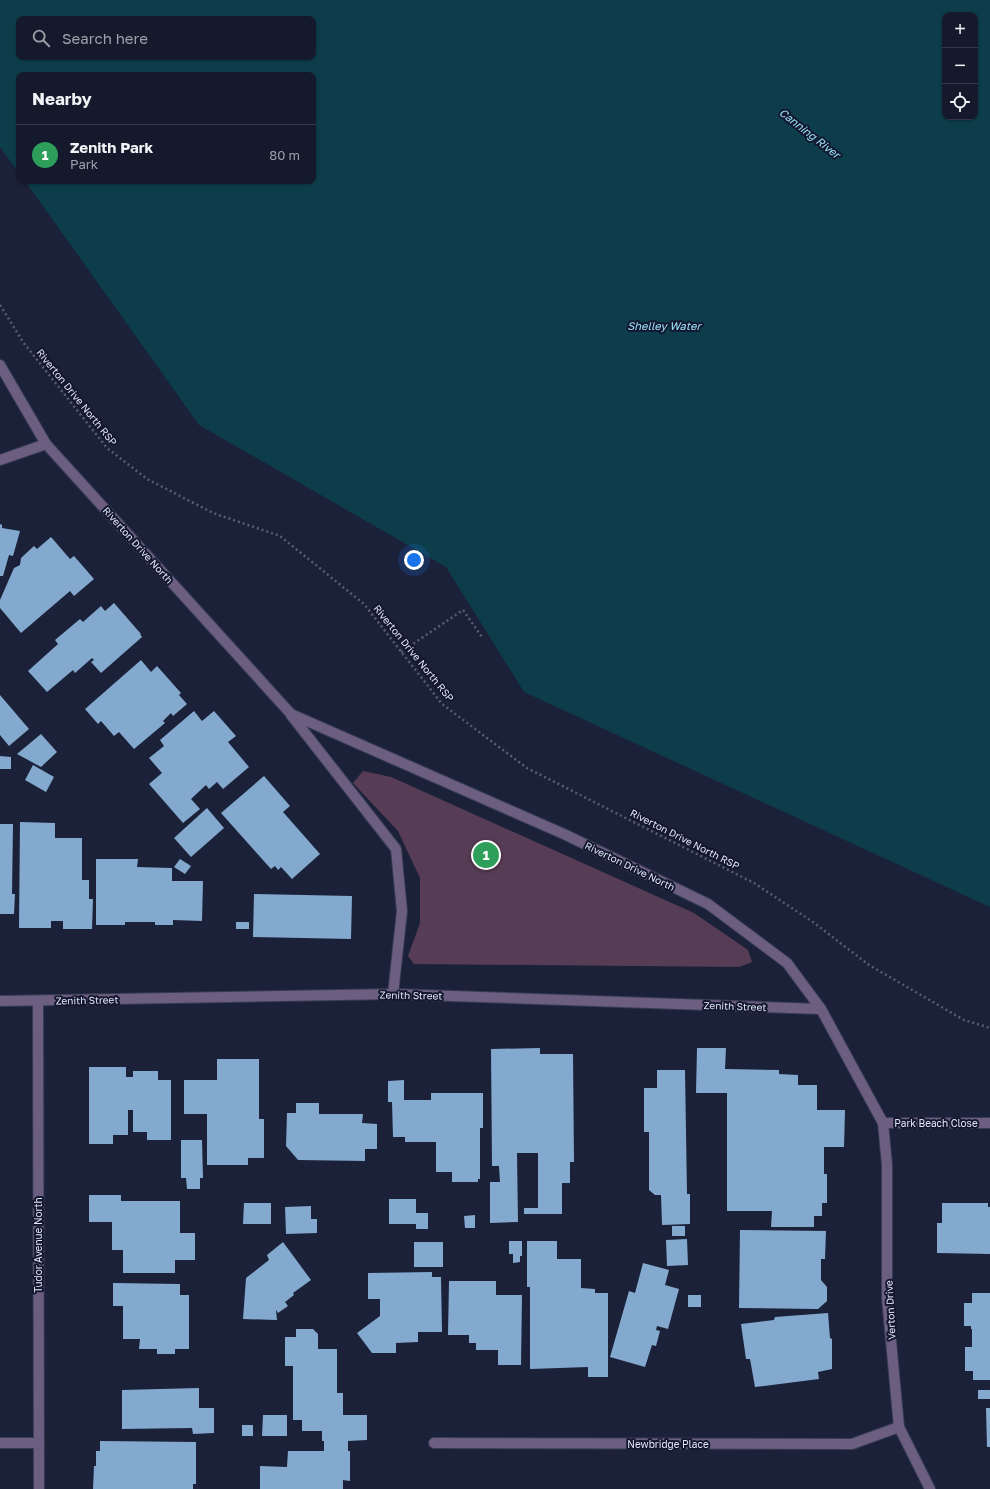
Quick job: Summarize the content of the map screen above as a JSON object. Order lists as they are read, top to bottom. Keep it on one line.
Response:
{"streets":{"street":["Riverton Drive North","Zenith Street","Park Beach Close","Tudor Avenue North","Verton Drive","Newbridge Place"],"path":["Riverton Drive North RSP"]},"crossings":[["Riverton Drive North","Zenith Street"],["Riverton Drive North","Park Beach Close"],["Riverton Drive North","Verton Drive"],["Zenith Street","Tudor Avenue North"],["Park Beach Close","Verton Drive"],["Verton Drive","Newbridge Place"]],"water":["Canning River","Shelley Water"],"page":{"map_buttons":["+","−"],"search":"Search here","heading":"Nearby","list":[{"mark":"1","name":"Zenith Park","note":"Park","value":"80 m"}],"pins":"1"}}
